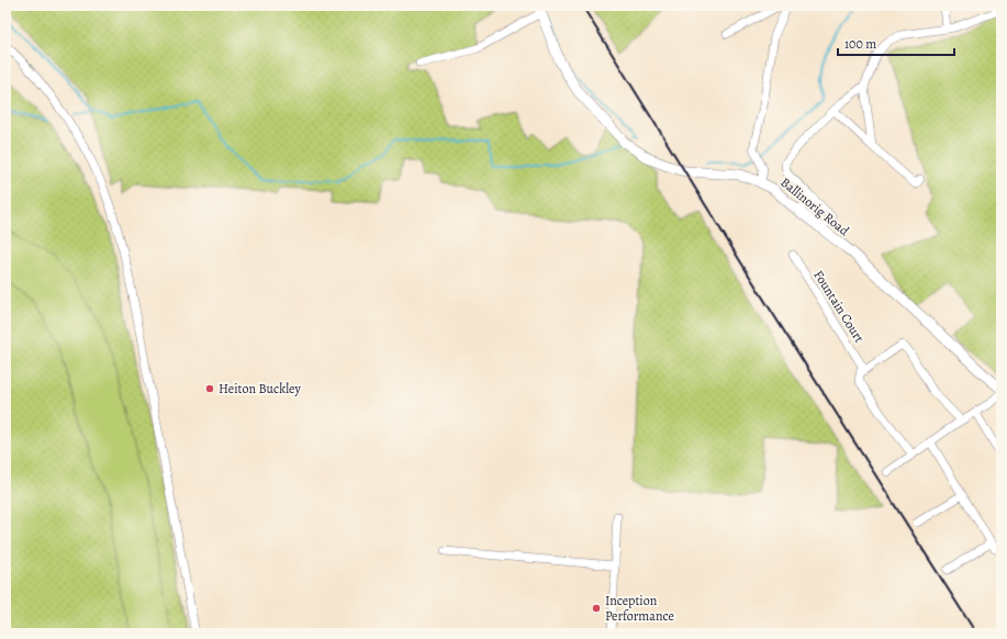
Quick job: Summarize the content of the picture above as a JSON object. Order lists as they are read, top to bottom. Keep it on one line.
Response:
{"streets":{"street":["Ballinorig Road","Fountain Court"]},"places":["Heiton Buckley","Inception Performance"],"scale_bar":"100 m"}
